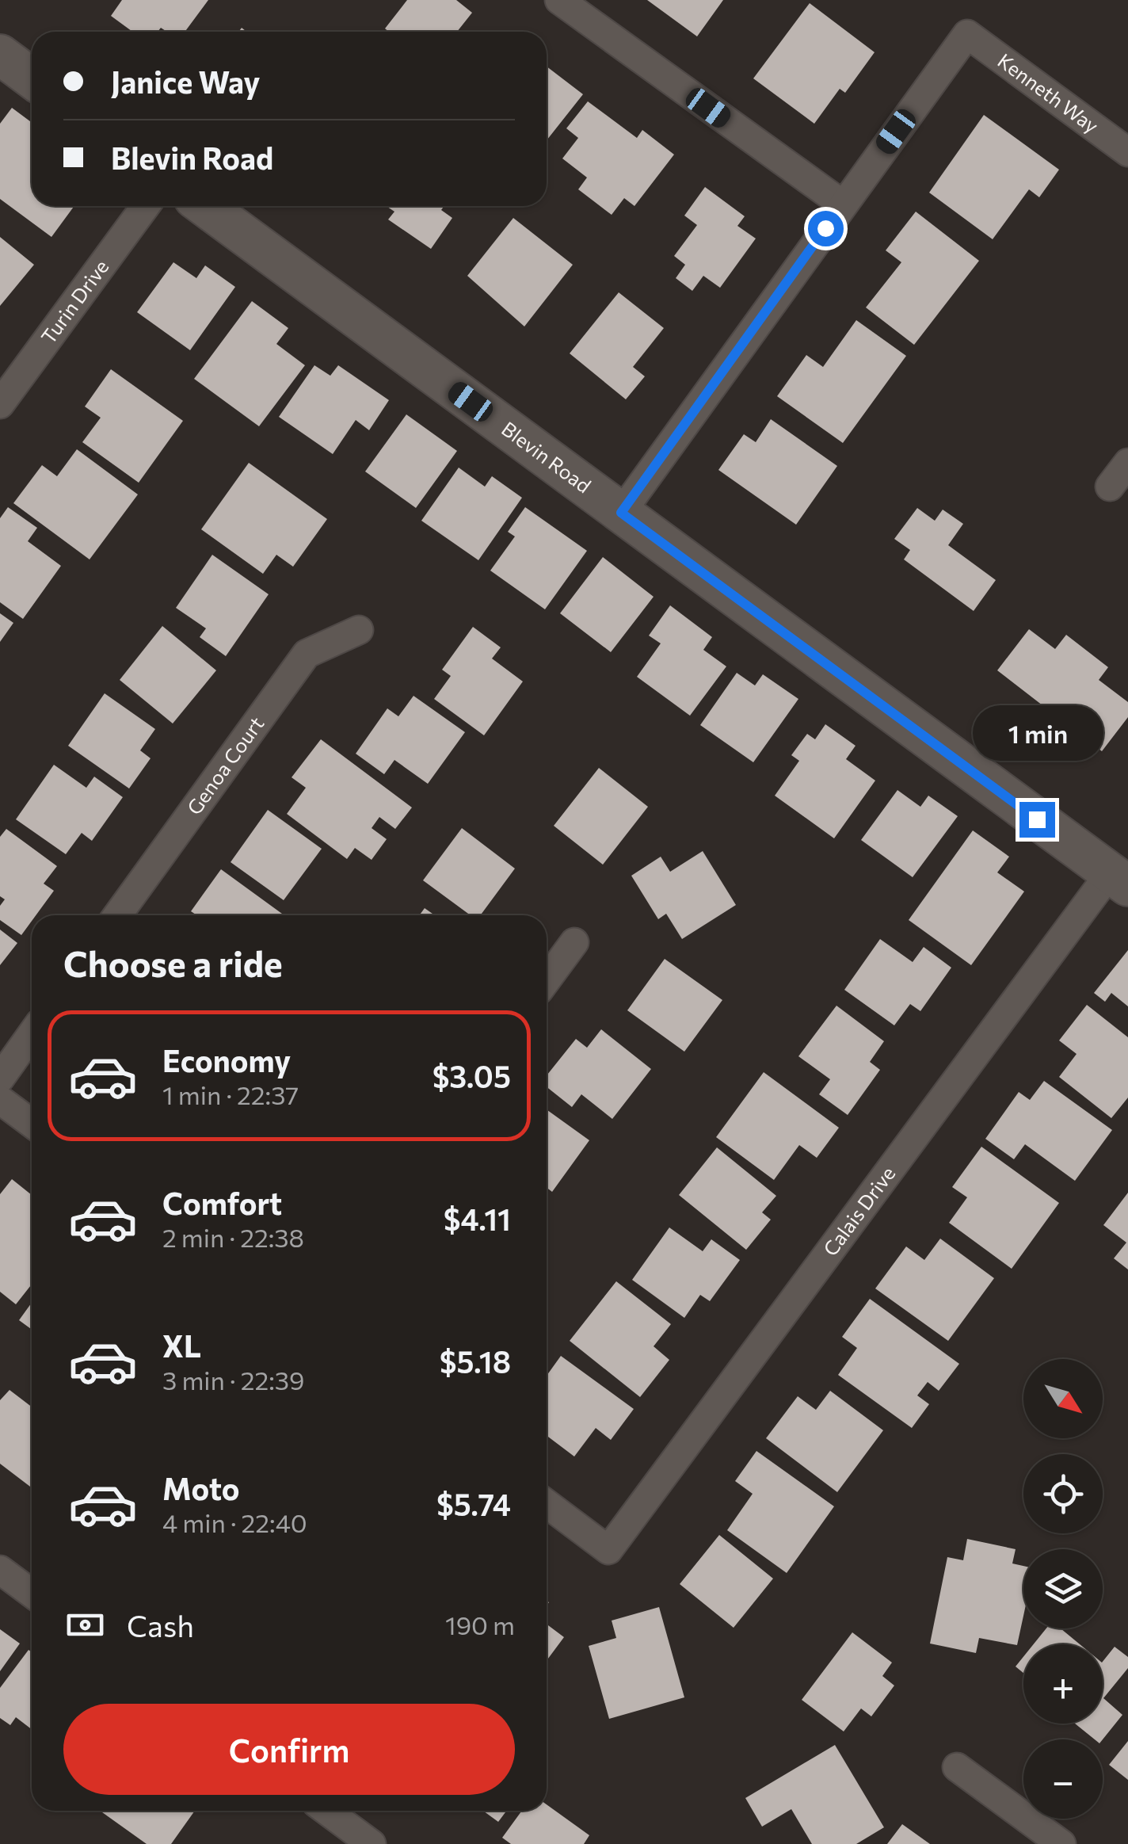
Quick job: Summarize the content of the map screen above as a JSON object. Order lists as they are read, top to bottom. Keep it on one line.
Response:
{"streets":{"street":["Kenneth Way","Turin Drive","Blevin Road","Genoa Court","Calais Drive"]},"crossings":[["Blevin Road","Calais Drive"]],"north":"bottom right","page":{"banner":["Janice Way","Blevin Road"],"bubble":"1 min","heading":"Choose a ride","list":[{"name":"Economy","note":"1 min · 22:37","value":"$3.05"},{"name":"Comfort","note":"2 min · 22:38","value":"$4.11"},{"name":"XL","note":"3 min · 22:39","value":"$5.18"},{"name":"Moto","note":"4 min · 22:40","value":"$5.74"}],"map_buttons":["+","−"],"pay":["Cash","190 m"],"buttons":"Confirm"}}
